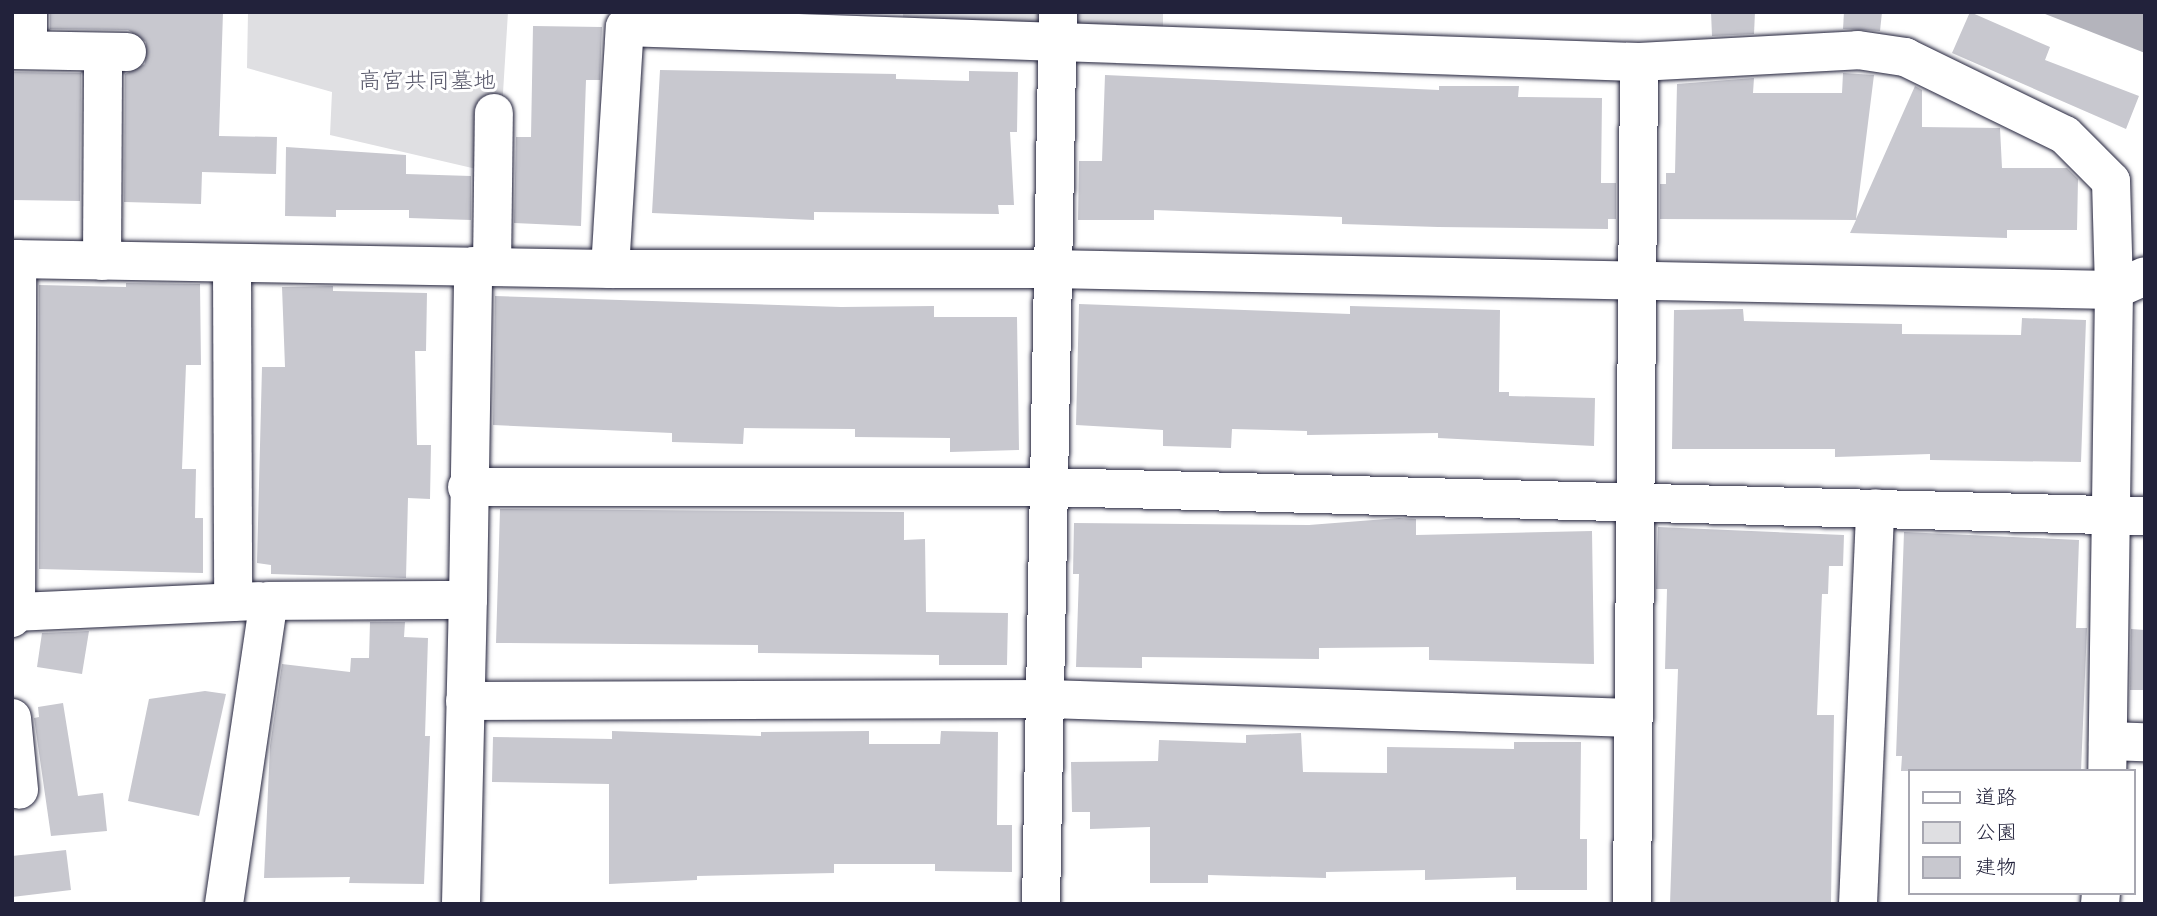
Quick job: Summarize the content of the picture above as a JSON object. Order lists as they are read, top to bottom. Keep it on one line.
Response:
{"parks":["高宮共同墓地"],"legend":["道路","公園","建物"]}
